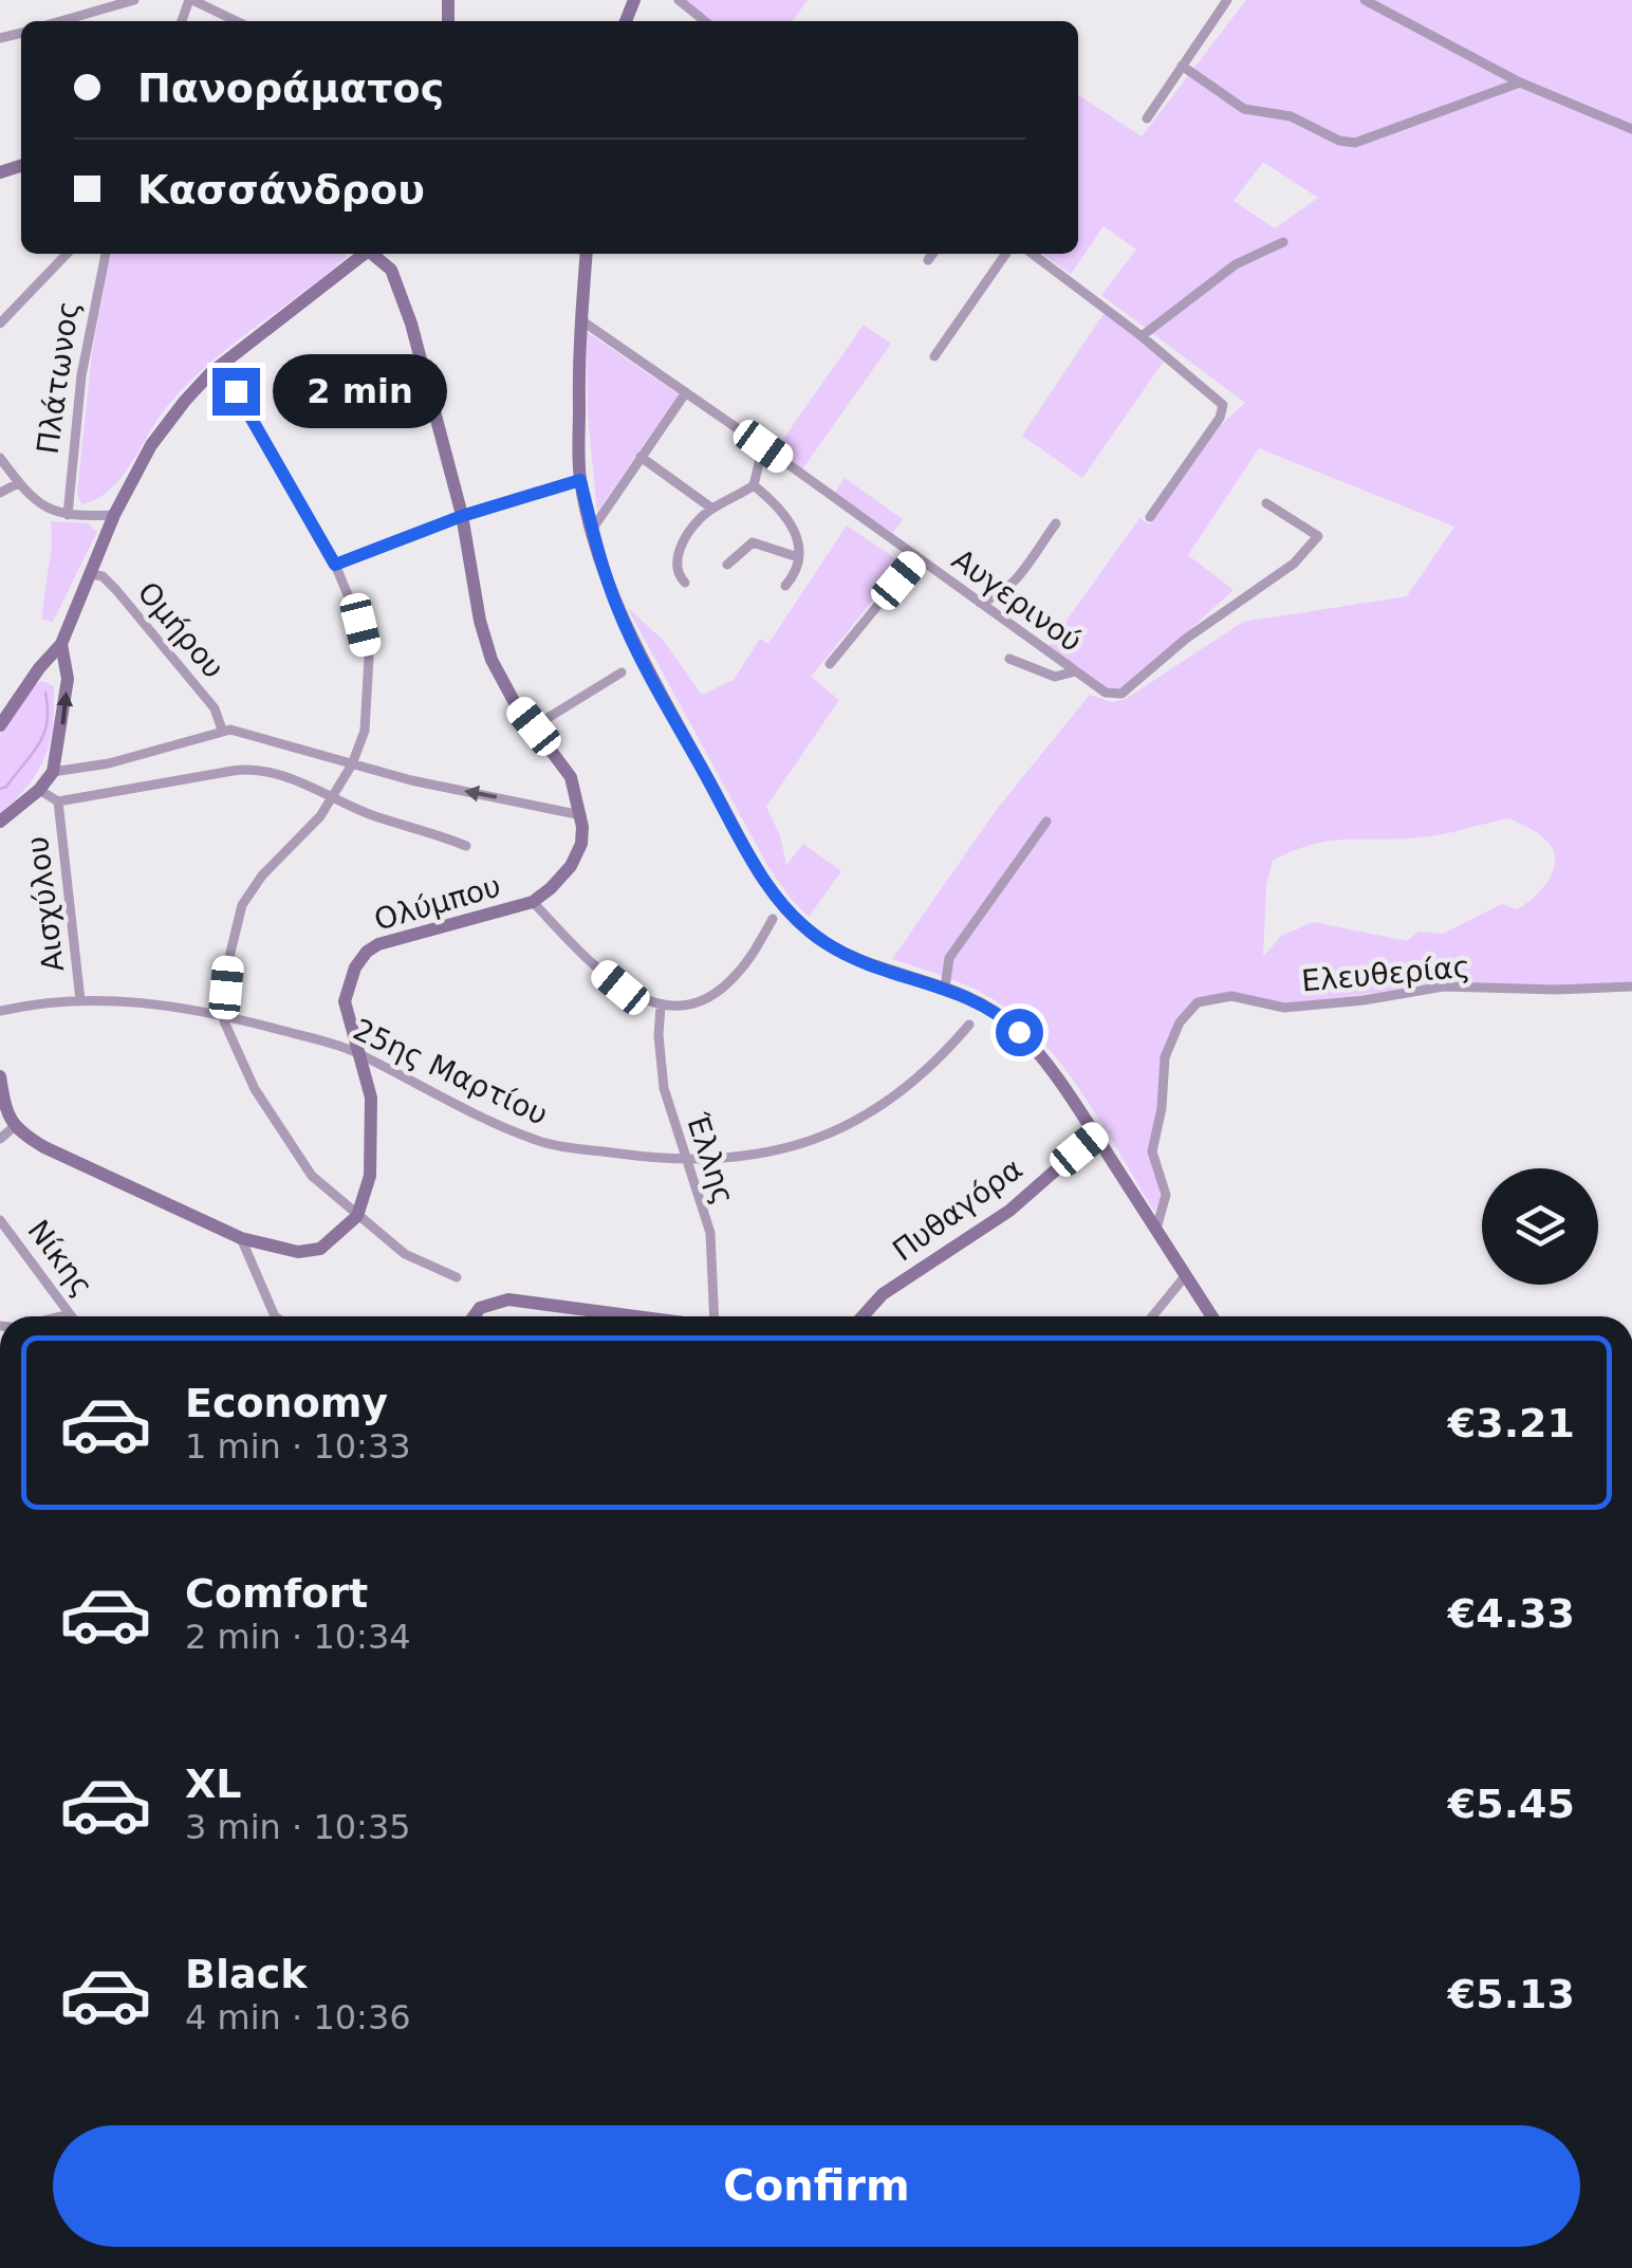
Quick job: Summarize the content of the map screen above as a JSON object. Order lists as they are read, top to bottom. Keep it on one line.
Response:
{"streets":{"street":["Πλάτωνος","Αυγερινού","Ομήρου","Ολύμπου","Αισχύλου","Ελευθερίας","25ης Μαρτίου","Έλλης","Πυθαγόρα","Νίκης"]},"crossings":[["Ολύμπου","25ης Μαρτίου"],["Αισχύλου","25ης Μαρτίου"],["25ης Μαρτίου","Έλλης"]],"page":{"banner":["Πανοράματος","Κασσάνδρου"],"bubble":"2 min","list":[{"name":"Economy","note":"1 min · 10:33","value":"€3.21"},{"name":"Comfort","note":"2 min · 10:34","value":"€4.33"},{"name":"XL","note":"3 min · 10:35","value":"€5.45"},{"name":"Black","note":"4 min · 10:36","value":"€5.13"}],"buttons":"Confirm"}}
